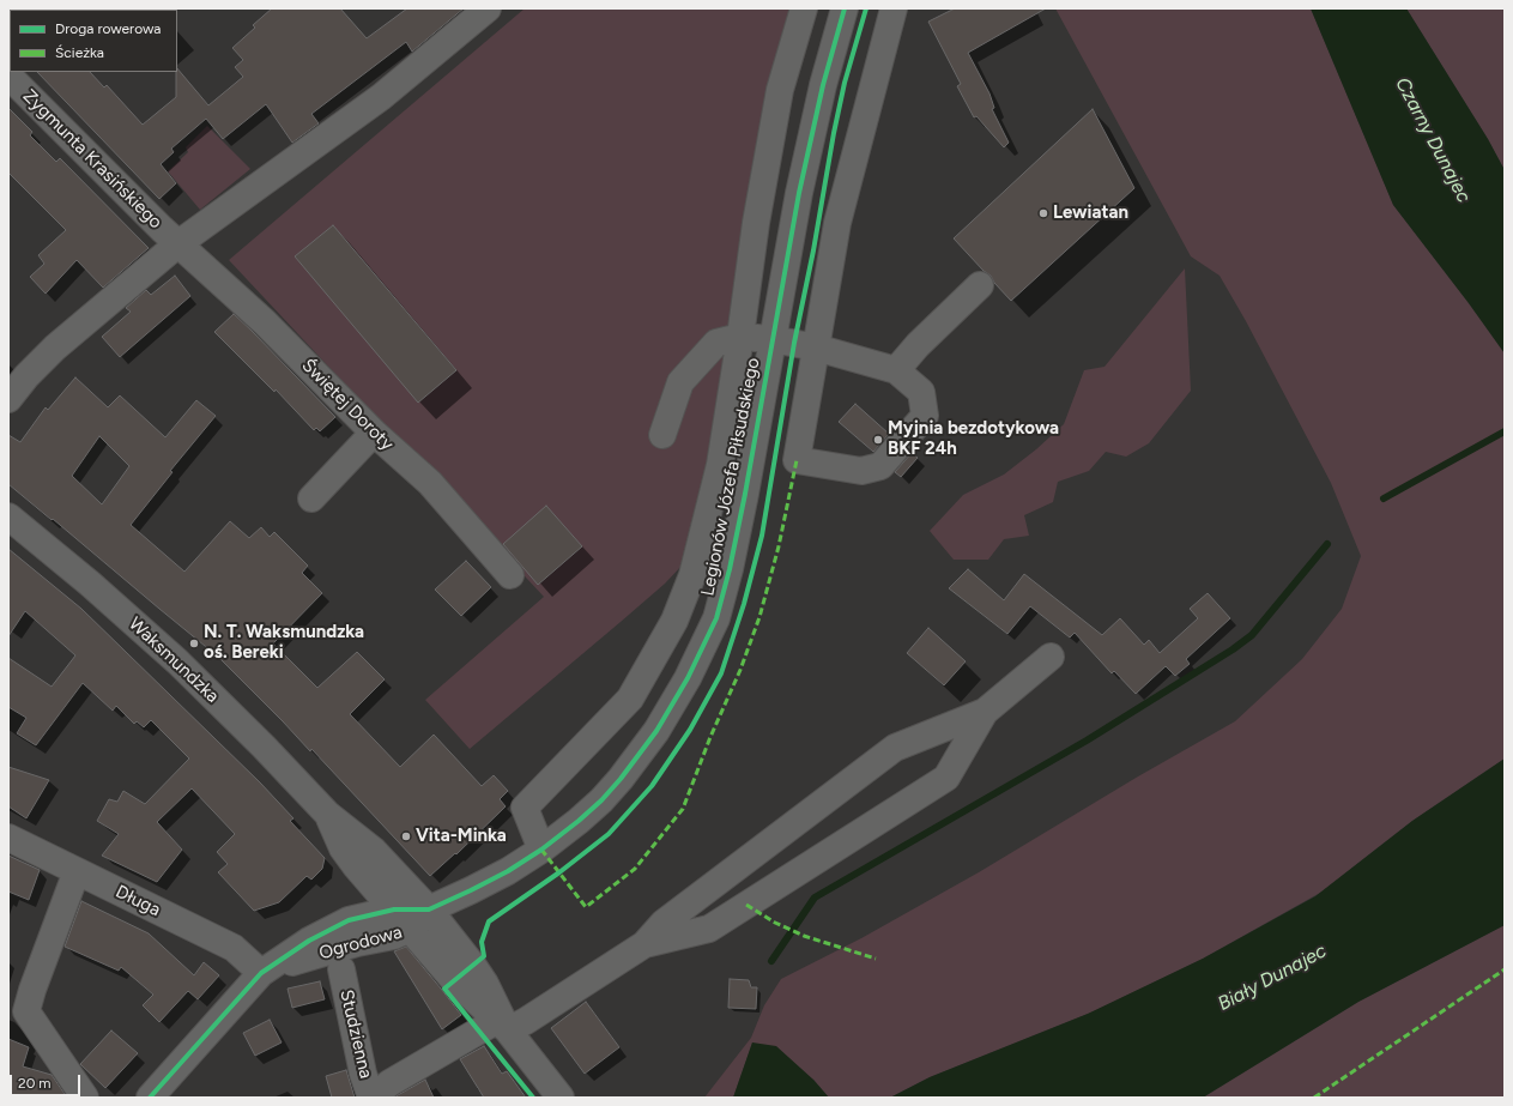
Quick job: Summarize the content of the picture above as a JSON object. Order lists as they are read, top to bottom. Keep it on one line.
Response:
{"streets":{"street":["Zygmunta Krasińskiego","Świętej Doroty","Legionów Józefa Piłsudskiego","Waksmundzka","Długa","Ogrodowa","Studzienna"]},"crossings":[["Zygmunta Krasińskiego","Świętej Doroty"],["Legionów Józefa Piłsudskiego","Waksmundzka"],["Legionów Józefa Piłsudskiego","Ogrodowa"],["Waksmundzka","Ogrodowa"],["Długa","Ogrodowa"]],"water":["Czarny Dunajec","Biały Dunajec"],"places":["Lewiatan","Myjnia bezdotykowa BKF 24h","N. T. Waksmundzka oś. Bereki","Vita-Minka"],"legend":["Droga rowerowa","Ścieżka"],"scale_bar":"20 m"}
